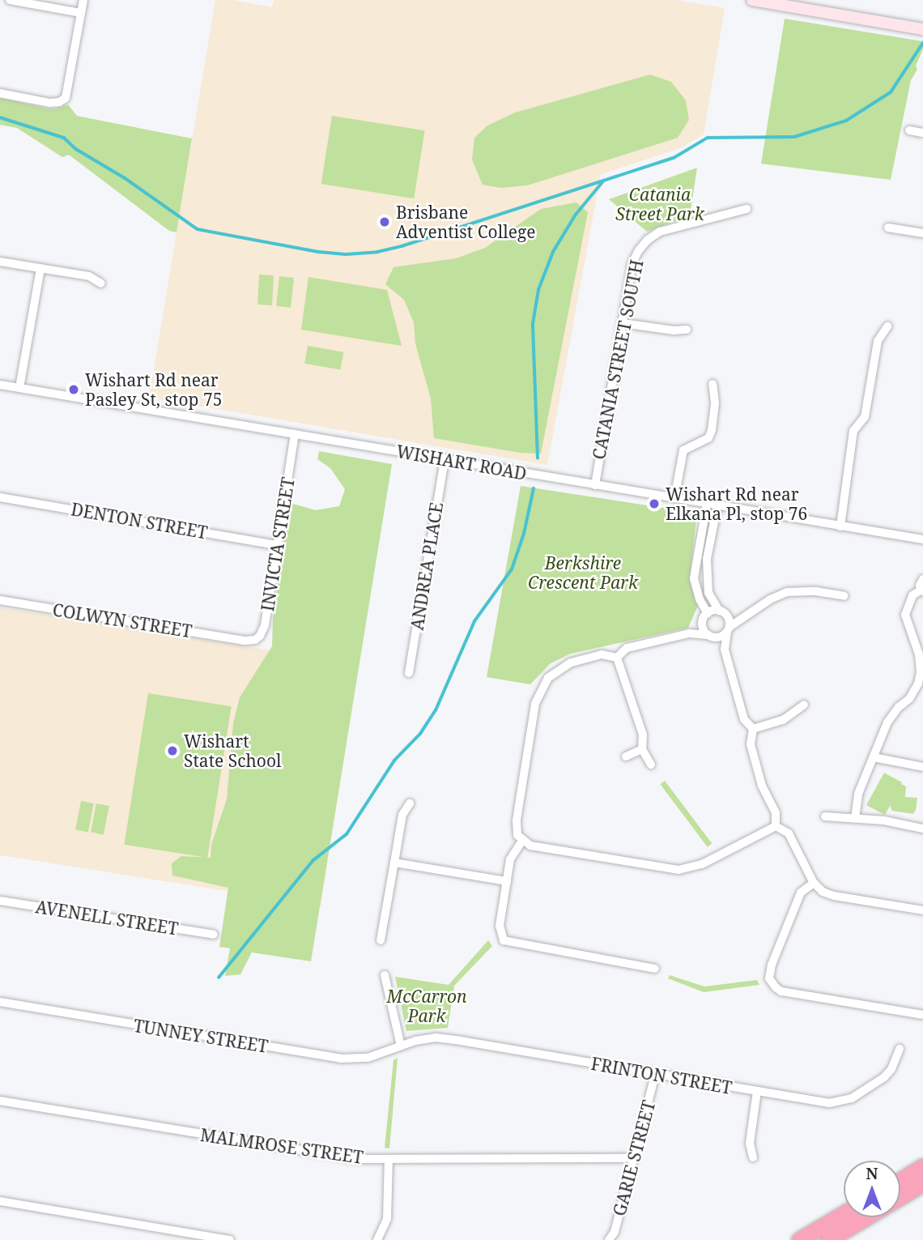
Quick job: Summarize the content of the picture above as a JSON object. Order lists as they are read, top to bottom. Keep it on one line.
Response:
{"streets":{"street":["CATANIA STREET SOUTH","WISHART ROAD","DENTON STREET","INVICTA STREET","ANDREA PLACE","COLWYN STREET","AVENELL STREET","TUNNEY STREET","FRINTON STREET","MALMROSE STREET","GARIE STREET"]},"crossings":[["CATANIA STREET SOUTH","WISHART ROAD"],["WISHART ROAD","INVICTA STREET"],["WISHART ROAD","ANDREA PLACE"],["DENTON STREET","INVICTA STREET"],["INVICTA STREET","COLWYN STREET"],["TUNNEY STREET","FRINTON STREET"],["FRINTON STREET","GARIE STREET"],["MALMROSE STREET","GARIE STREET"]],"parks":["Catania Street Park","Berkshire Crescent Park","McCarron Park"],"places":["Brisbane Adventist College","Wishart Rd near Pasley St, stop 75","Wishart Rd near Elkana Pl, stop 76","Wishart State School"],"north":"top"}
